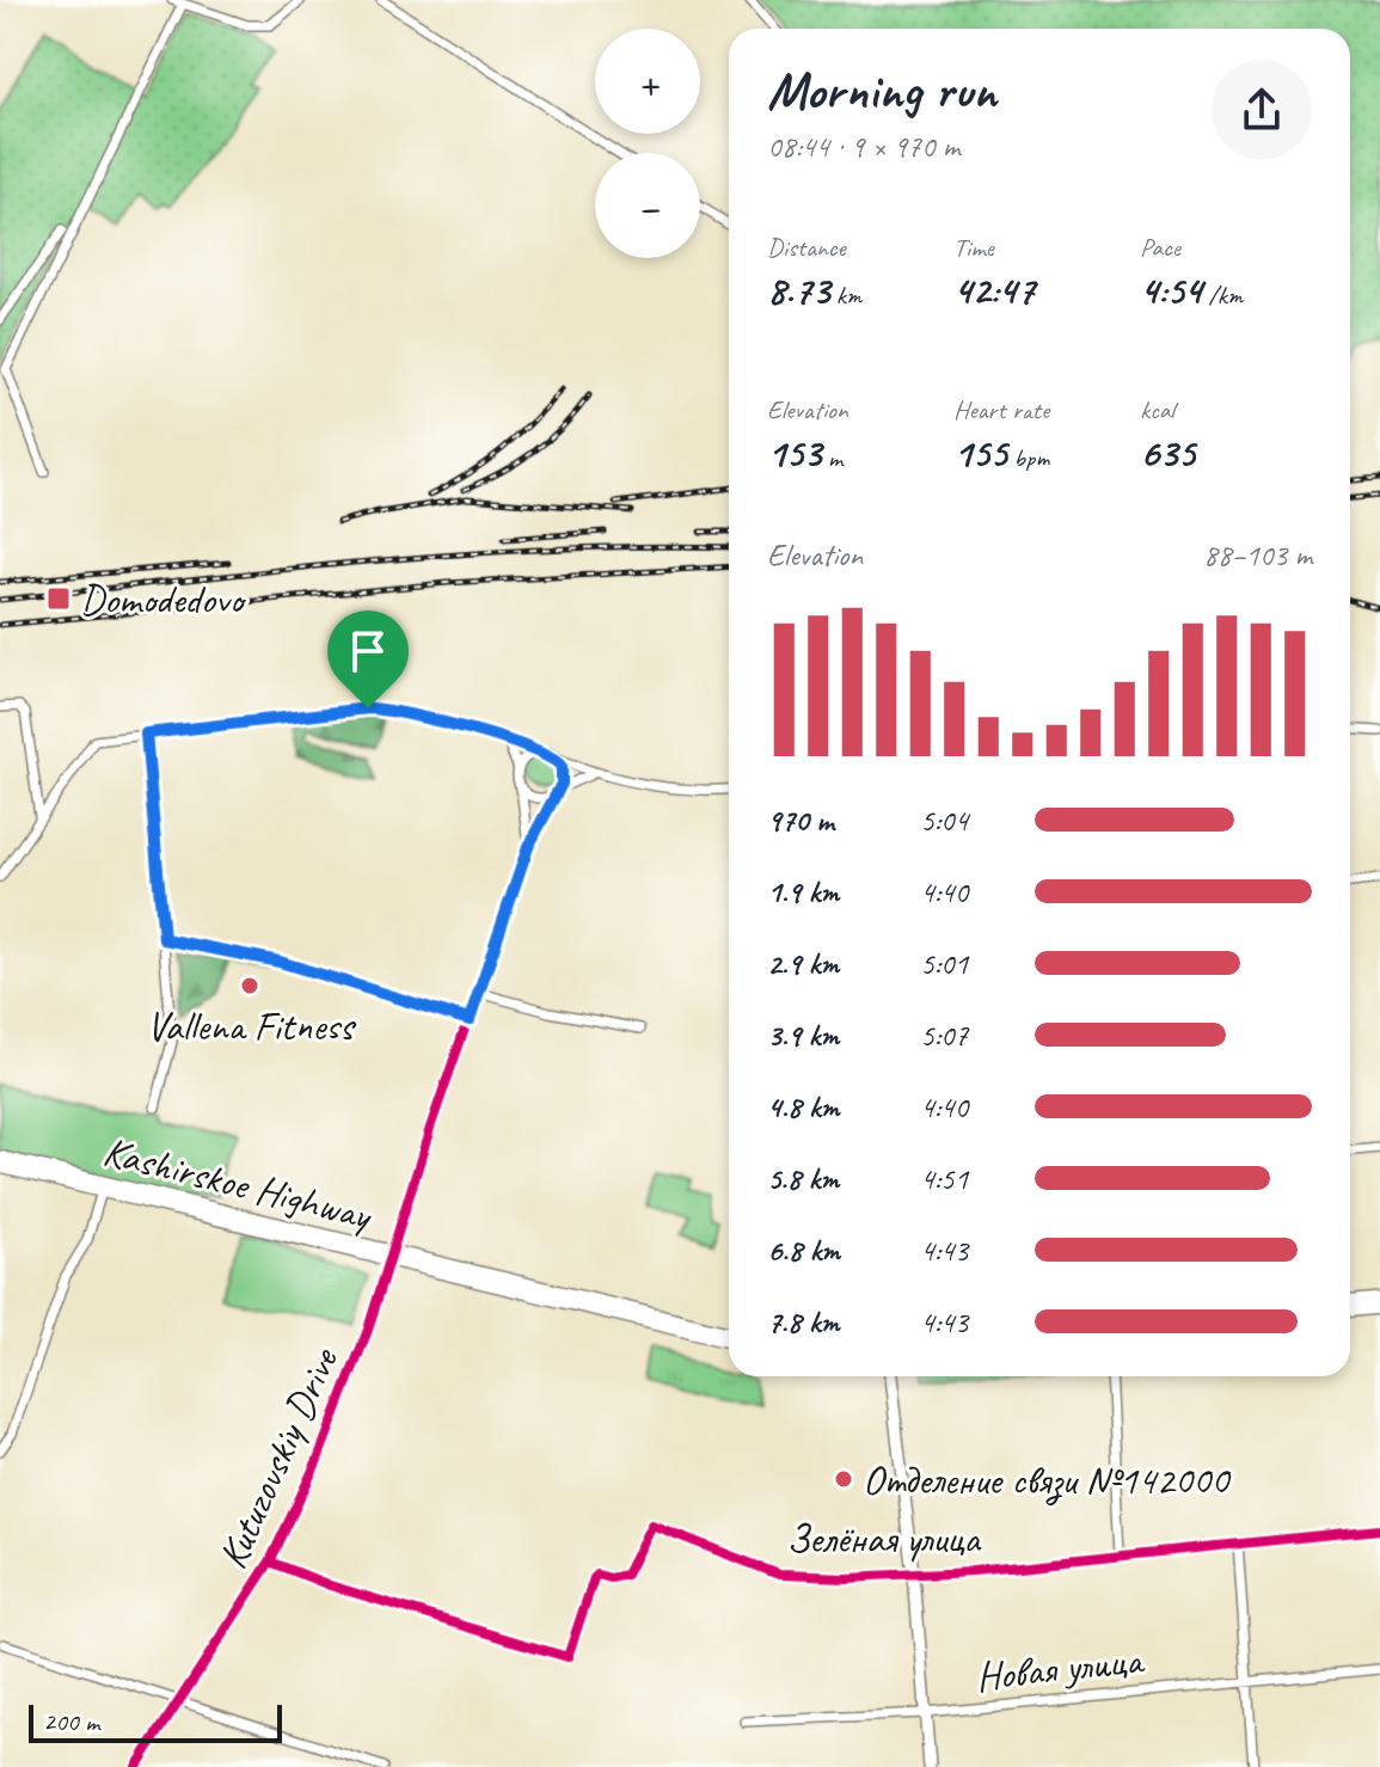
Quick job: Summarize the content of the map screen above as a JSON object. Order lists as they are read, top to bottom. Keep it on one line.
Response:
{"streets":{"main road":["Kashirskoe Highway"],"street":["Kutuzovskiy Drive","Зелёная улица","Новая улица"]},"crossings":[["Kashirskoe Highway","Kutuzovskiy Drive"],["Kutuzovskiy Drive","Зелёная улица"]],"places":{"transit":["Domodedovo"],"other":["Vallena Fitness","Отделение связи №142000"]},"scale_bar":"200 m","page":{"map_buttons":["+","−"],"heading":["Morning run","08:44 · 9 × 970 m"],"stats":[["Distance","8.73 km"],["Time","42:47"],["Pace","4:54 /km"],["Elevation","153 m"],["Heart rate","155 bpm"],["kcal","635"]],"chart":["Elevation","88–103 m"],"list":[{"name":"970 m","note":"5:04"},{"name":"1.9 km","note":"4:40"},{"name":"2.9 km","note":"5:01"},{"name":"3.9 km","note":"5:07"},{"name":"4.8 km","note":"4:40"},{"name":"5.8 km","note":"4:51"},{"name":"6.8 km","note":"4:43"},{"name":"7.8 km","note":"4:43"}],"scale":"200 m"}}
